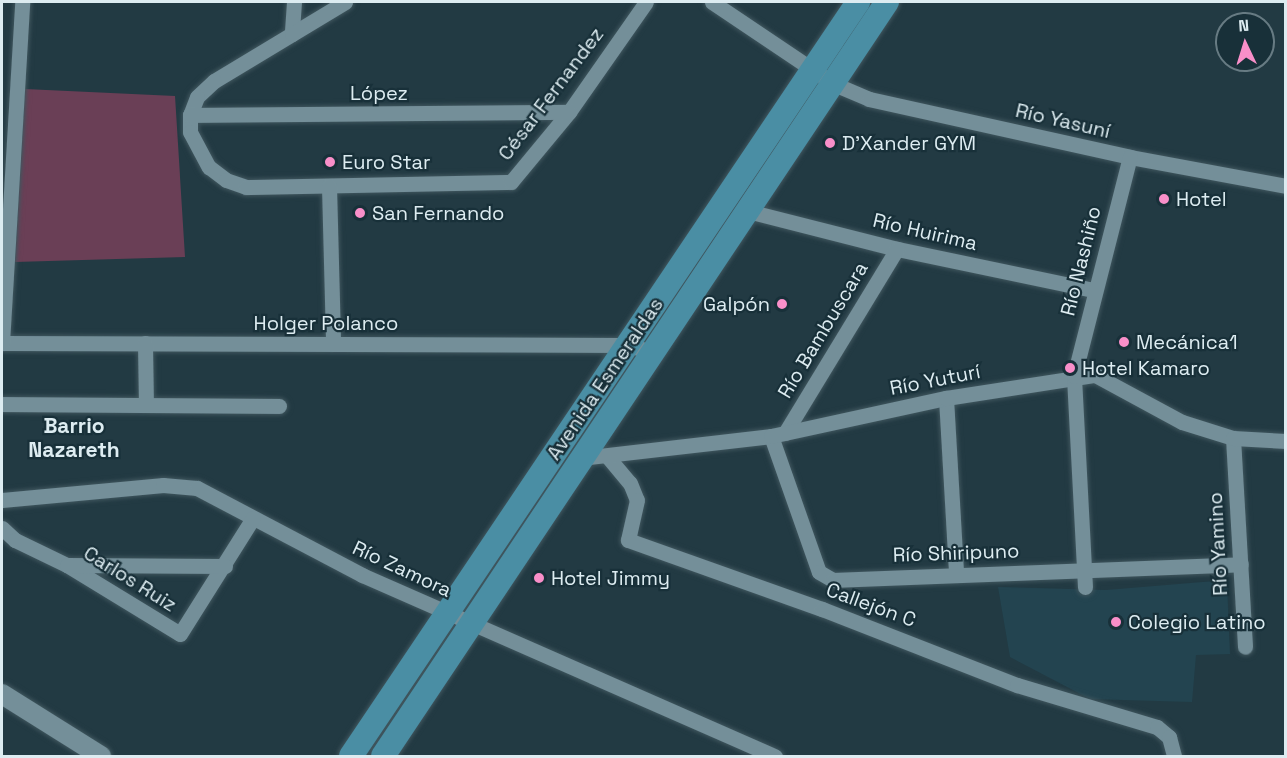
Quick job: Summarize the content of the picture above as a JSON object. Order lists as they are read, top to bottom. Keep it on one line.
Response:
{"streets":{"main road":["Avenida Esmeraldas"],"street":["López","César Fernandez","Río Yasuní","Río Huirima","Río Nashiño","Holger Polanco","Río Bambuscara","Río Yuturí","Río Yamino","Río Shiripuno","Río Zamora","Carlos Ruiz","Callejón C"]},"crossings":[["López","César Fernandez"],["Río Yasuní","Río Nashiño"],["Río Yasuní","Avenida Esmeraldas"],["Río Huirima","Río Nashiño"],["Río Huirima","Río Bambuscara"],["Río Huirima","Avenida Esmeraldas"],["Río Nashiño","Río Yuturí"],["Río Nashiño","Río Shiripuno"],["Holger Polanco","Avenida Esmeraldas"],["Río Bambuscara","Río Yuturí"],["Río Bambuscara","Río Shiripuno"],["Avenida Esmeraldas","Río Yuturí"],["Avenida Esmeraldas","Río Zamora"],["Río Yuturí","Río Yamino"],["Río Yuturí","Río Shiripuno"],["Río Yuturí","Callejón C"],["Río Yamino","Río Shiripuno"],["Río Zamora","Carlos Ruiz"]],"districts":["Barrio Nazareth"],"places":["D'Xander GYM","Euro Star","Hotel","San Fernando","Galpón","Mecánica1","Hotel Kamaro","Hotel Jimmy","Colegio Latino"],"north":"top"}
